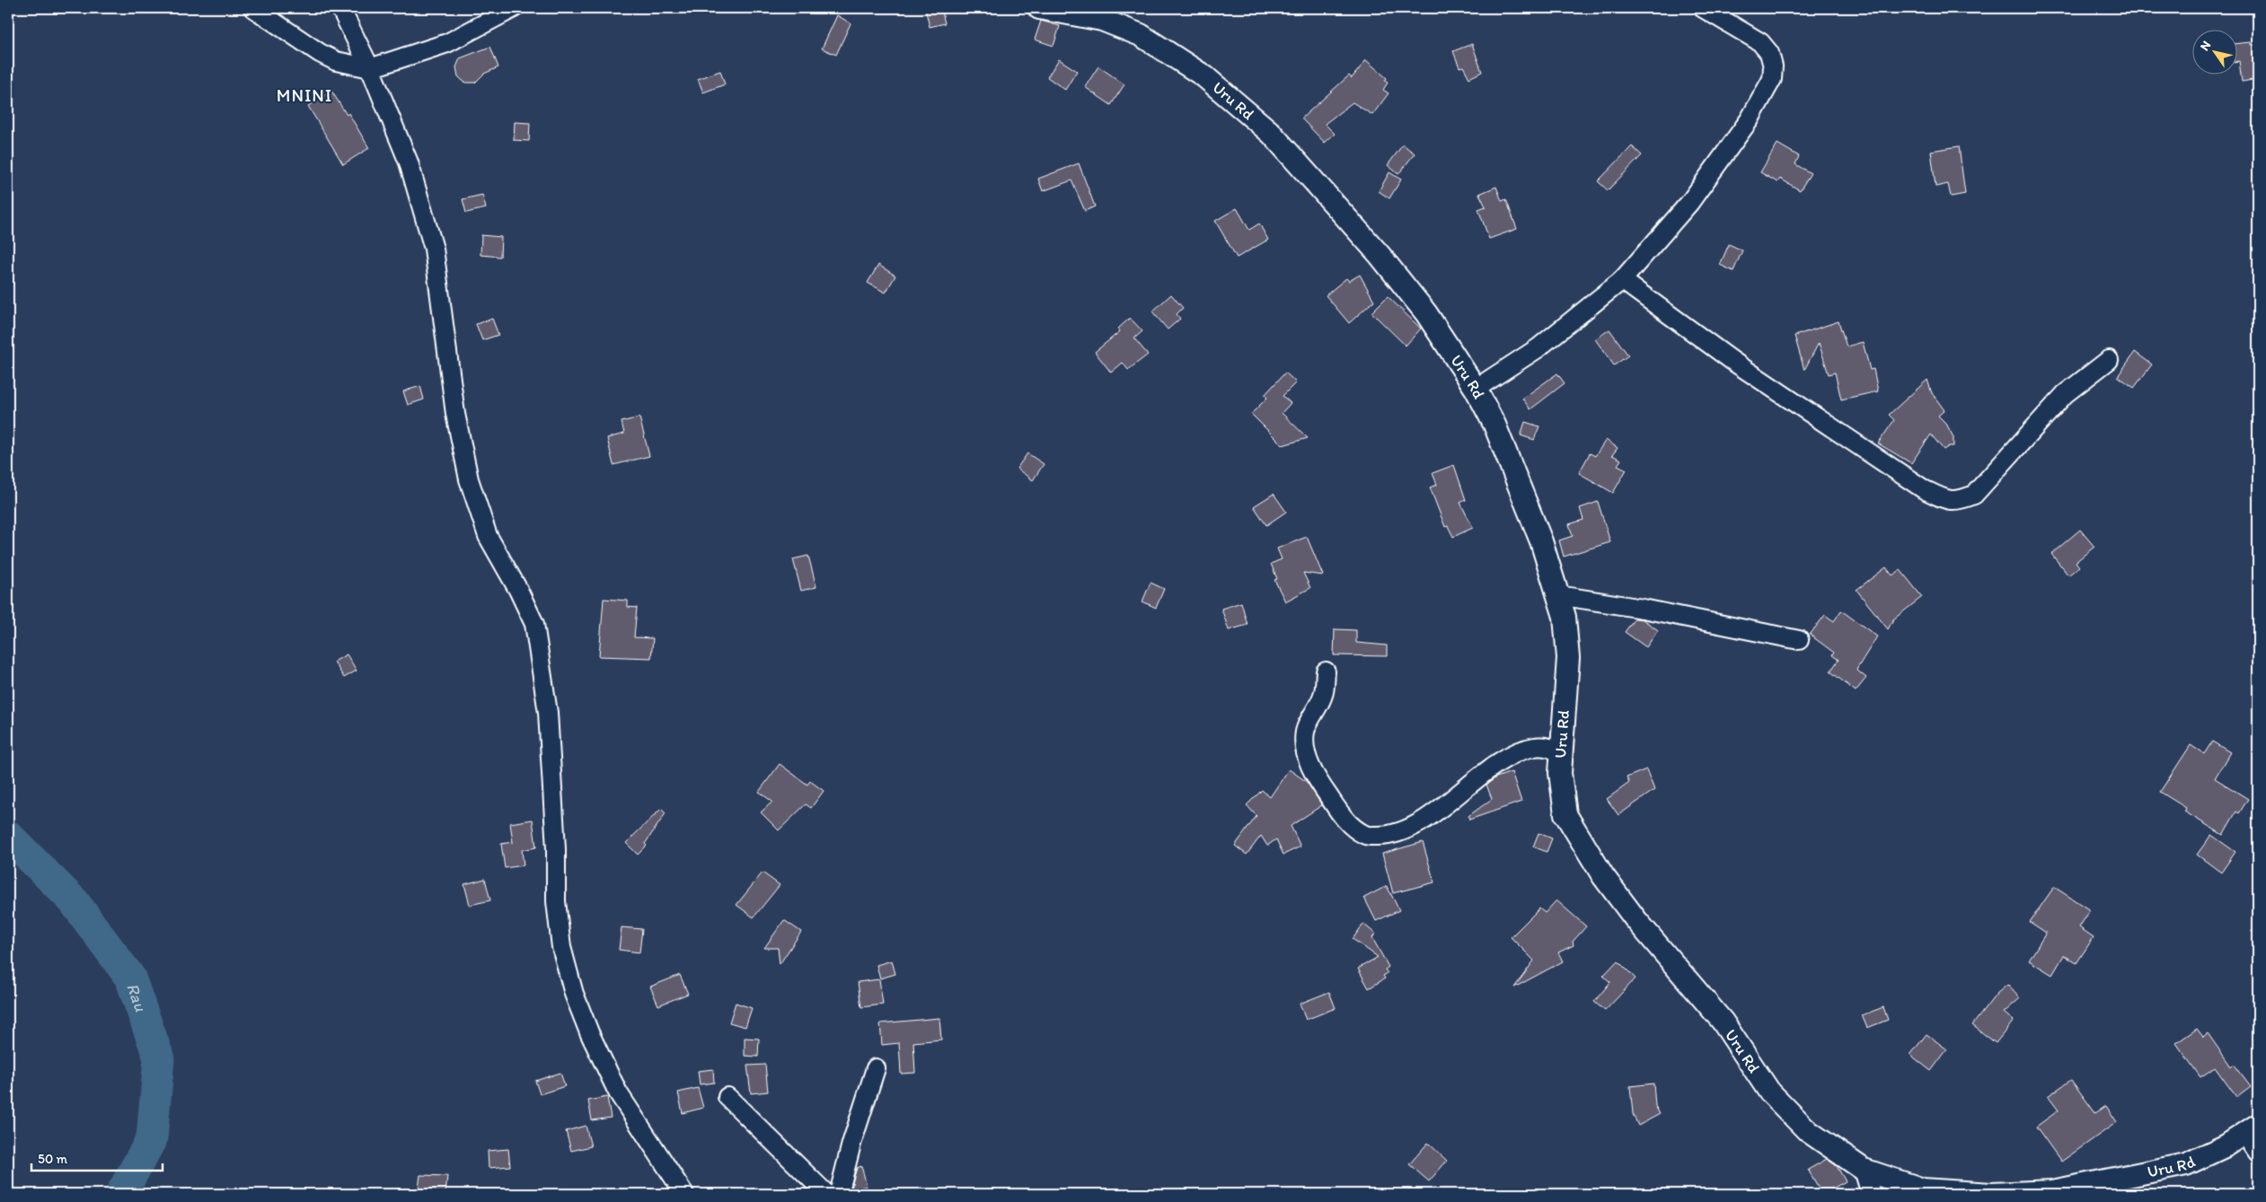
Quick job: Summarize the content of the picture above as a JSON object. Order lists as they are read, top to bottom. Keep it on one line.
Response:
{"streets":{"street":["Uru Rd"]},"districts":["MNINI"],"water":["Rau"],"scale_bar":"50 m","north":"top left"}
